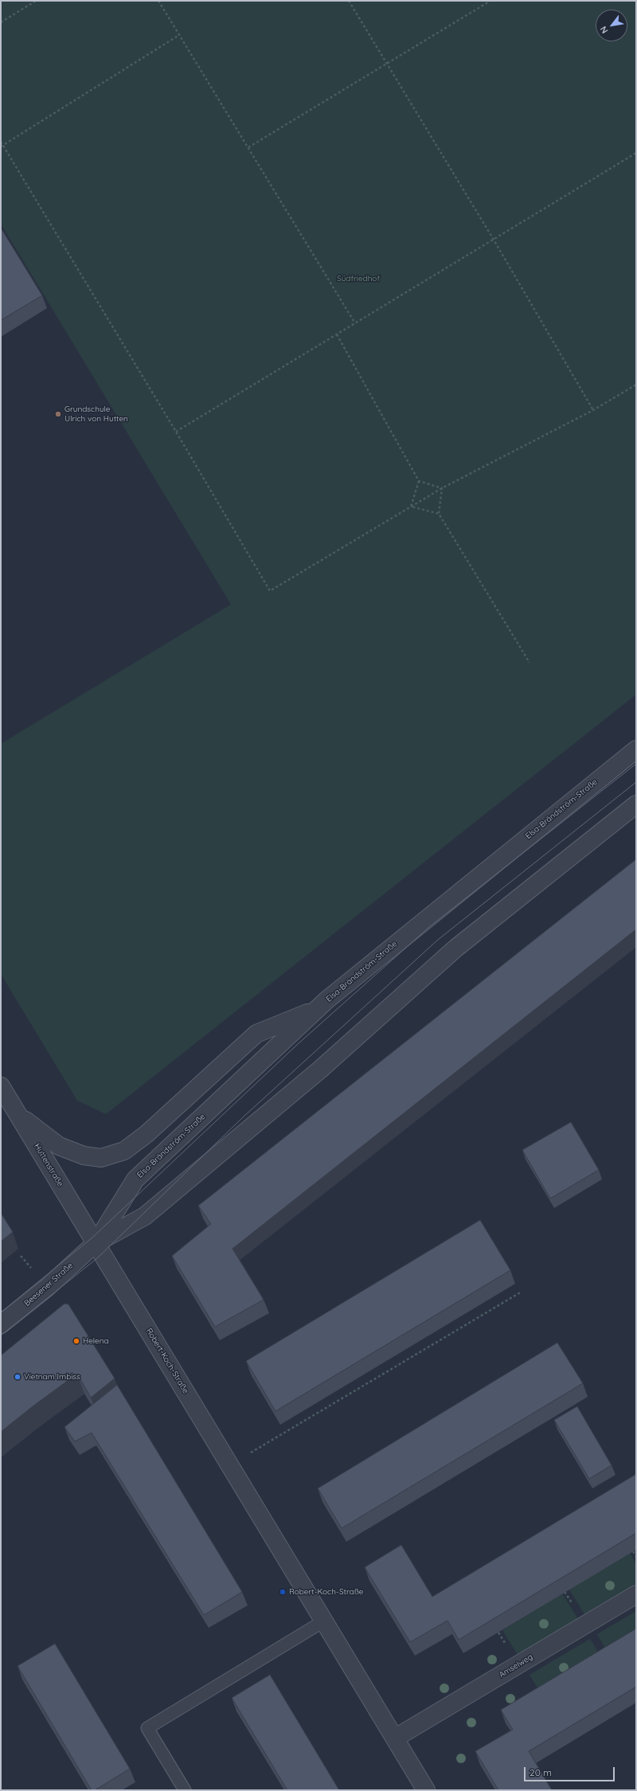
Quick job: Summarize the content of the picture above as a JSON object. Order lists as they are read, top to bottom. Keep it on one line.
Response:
{"streets":{"street":["Elsa-Brändström-Straße","Huttenstraße","Beesener Straße","Robert-Koch-Straße","Amselweg"]},"crossings":[["Elsa-Brändström-Straße","Huttenstraße"],["Elsa-Brändström-Straße","Beesener Straße"],["Elsa-Brändström-Straße","Robert-Koch-Straße"],["Huttenstraße","Beesener Straße"],["Huttenstraße","Robert-Koch-Straße"],["Beesener Straße","Robert-Koch-Straße"],["Robert-Koch-Straße","Amselweg"]],"parks":["Südfriedhof"],"places":["Grundschule Ulrich von Hutten","Helena","Vietnam Imbiss","Robert-Koch-Straße"],"scale_bar":"20 m","north":"bottom left"}
